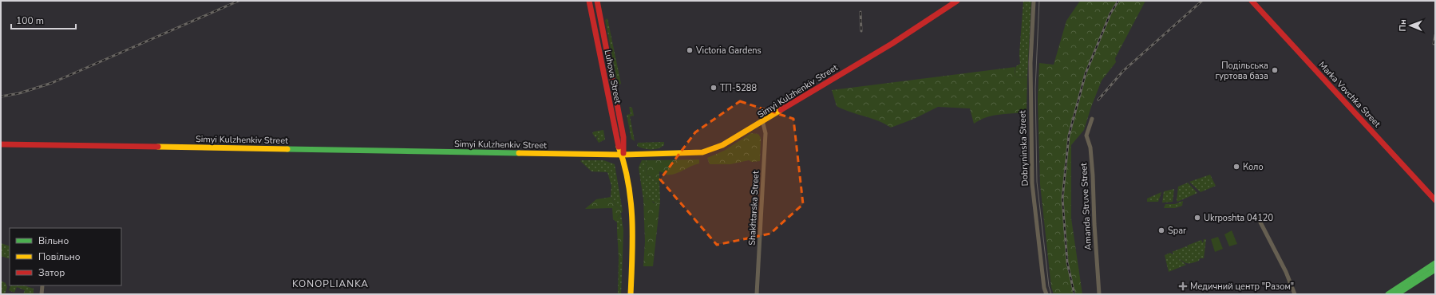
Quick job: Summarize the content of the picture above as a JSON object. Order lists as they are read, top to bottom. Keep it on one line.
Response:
{"streets":{"main road":["Luhova Street","Simyi Kulzhenkiv Street","Marka Vovchka Street"],"street":["Dobryninska Street","Amanda Struve Street","Shakhtarska Street"]},"crossings":[["Luhova Street","Simyi Kulzhenkiv Street"],["Simyi Kulzhenkiv Street","Shakhtarska Street"]],"districts":["KONOPLIANKA"],"places":{"other":["Victoria Gardens","Подільська гуртова база","ТП-5288","Коло","Ukrposhta 04120","Spar"],"health":["Медичний центр \"Разом\""]},"legend":["Вільно","Повільно","Затор"],"scale_bar":"100 m","north":"left"}
